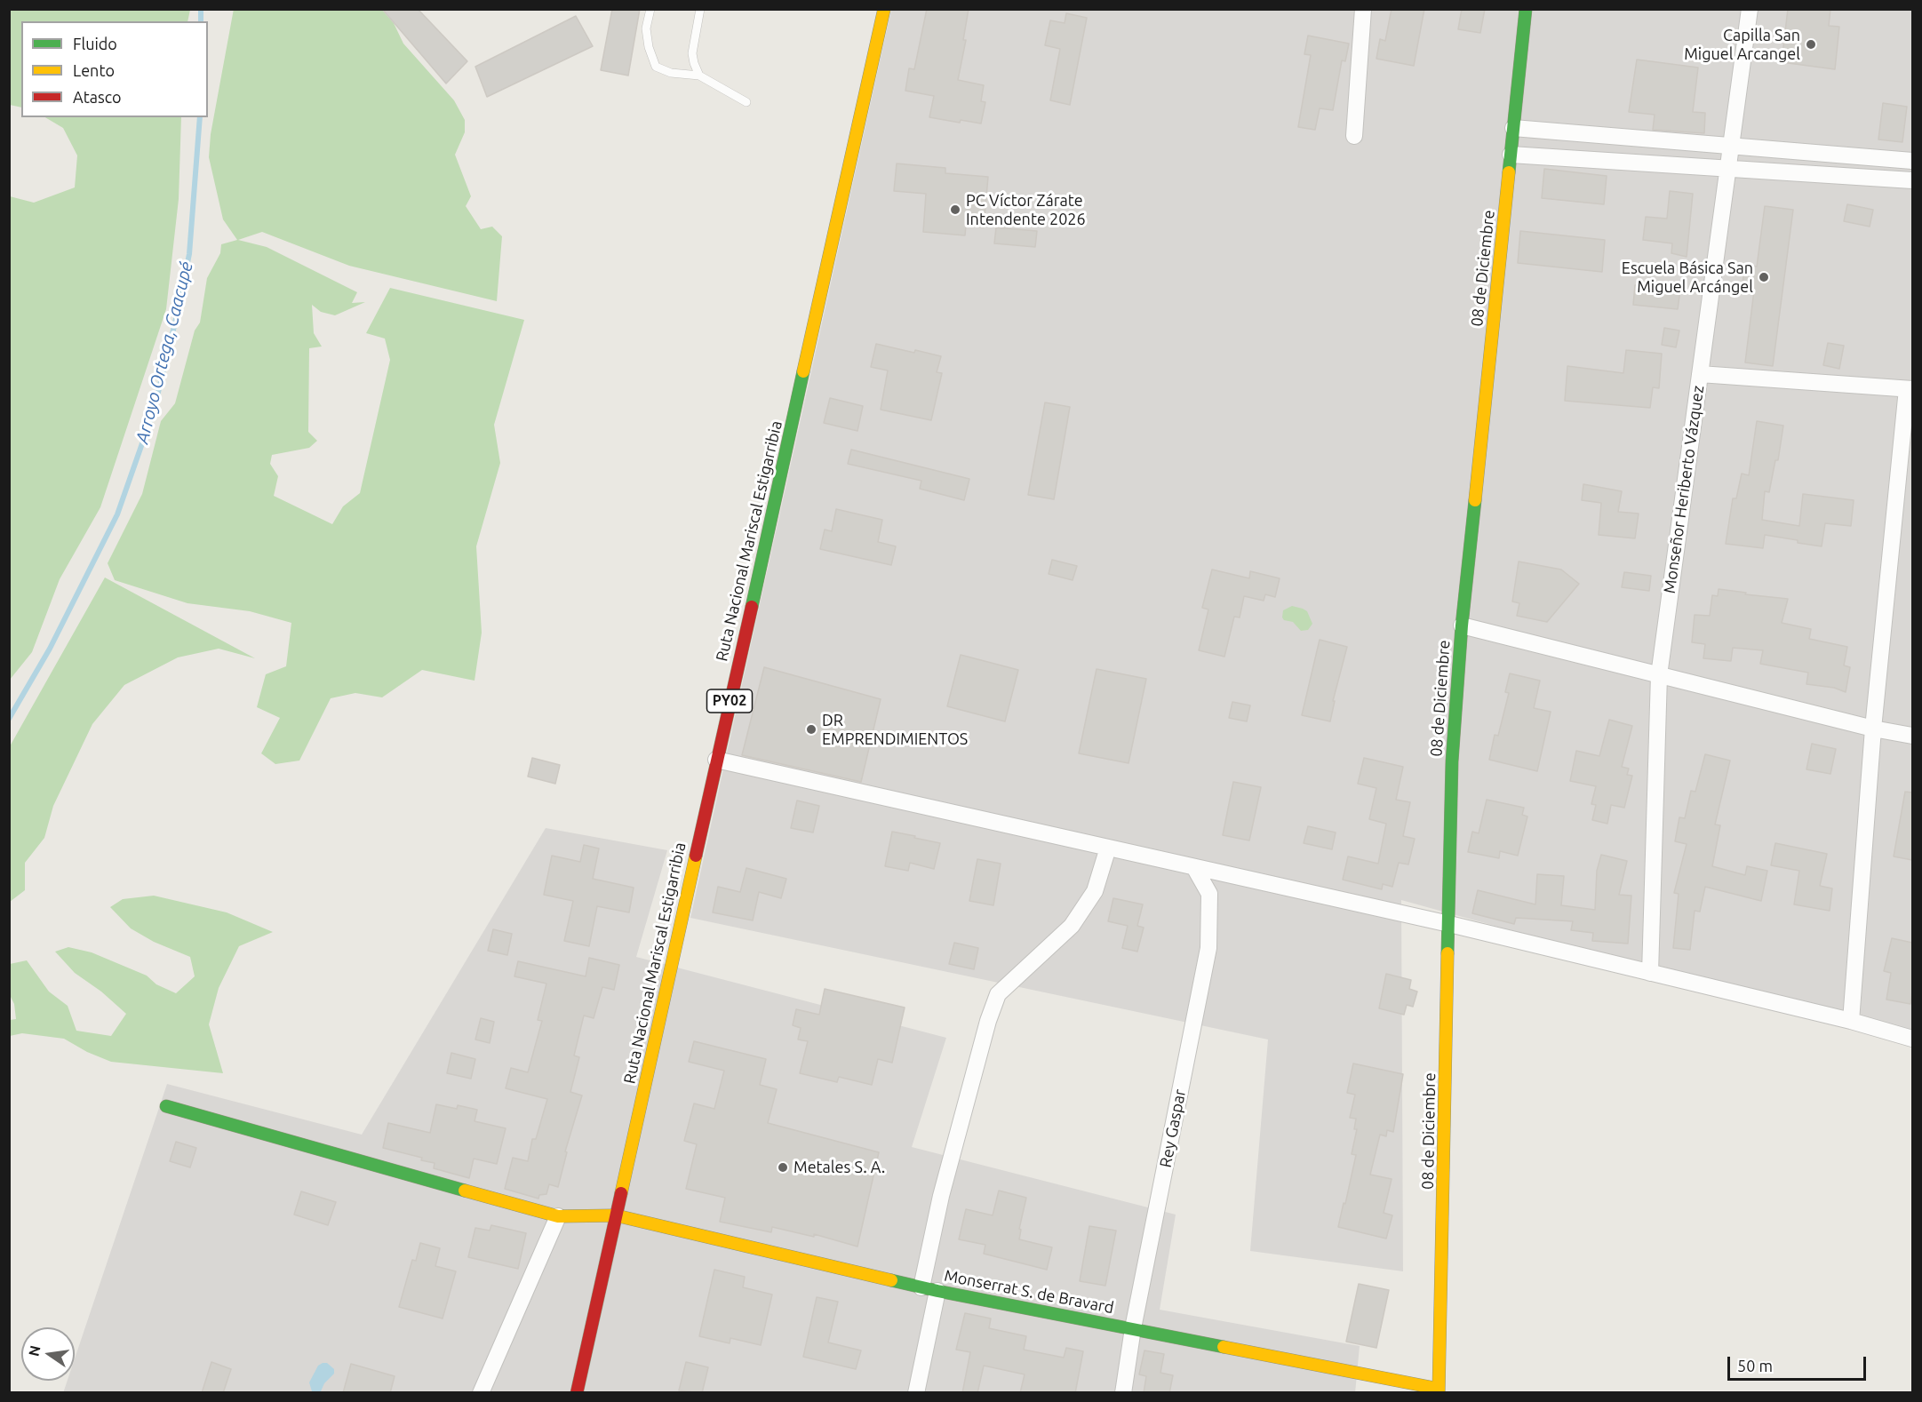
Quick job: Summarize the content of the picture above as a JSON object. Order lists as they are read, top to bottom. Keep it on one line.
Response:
{"streets":{"street":["08 de Diciembre","Monseñor Heriberto Vázquez","Ruta Nacional Mariscal Estigarribia","PY02","Rey Gaspar","Monserrat S. de Bravard"]},"crossings":[["08 de Diciembre","Monserrat S. de Bravard"],["Ruta Nacional Mariscal Estigarribia","Monserrat S. de Bravard"],["Rey Gaspar","Monserrat S. de Bravard"]],"water":["Arroyo Ortega, Caacupé"],"places":["Capilla San Miguel Arcangel","PC Víctor Zárate Intendente 2026","Escuela Básica San Miguel Arcángel","DR EMPRENDIMIENTOS","Metales S. A."],"legend":["Fluido","Lento","Atasco"],"scale_bar":"50 m","north":"left"}
